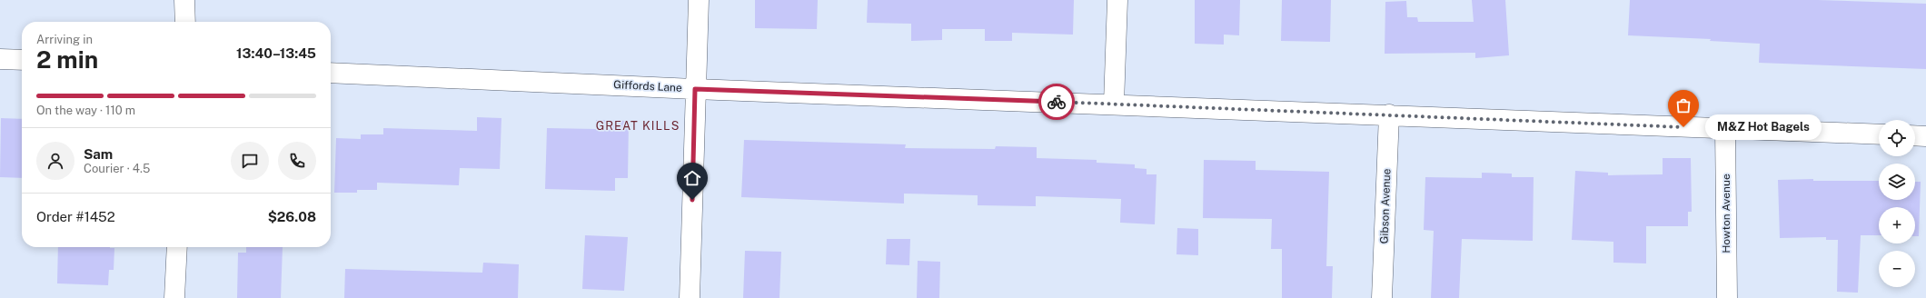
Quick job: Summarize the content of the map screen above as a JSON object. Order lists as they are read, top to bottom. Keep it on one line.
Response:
{"streets":{"street":["Giffords Lane","Gibson Avenue","Howton Avenue"]},"crossings":[["Giffords Lane","Gibson Avenue"],["Giffords Lane","Howton Avenue"]],"districts":["GREAT KILLS"],"places":["M&Z Hot Bagels"],"page":{"heading":["2 min","Arriving in","13:40–13:45"],"panel":["Sam","Courier · 4.5","Order #1452","$26.08"],"bar":"On the way · 110 m","bubble":"M&Z Hot Bagels","map_buttons":["+","−"]}}
